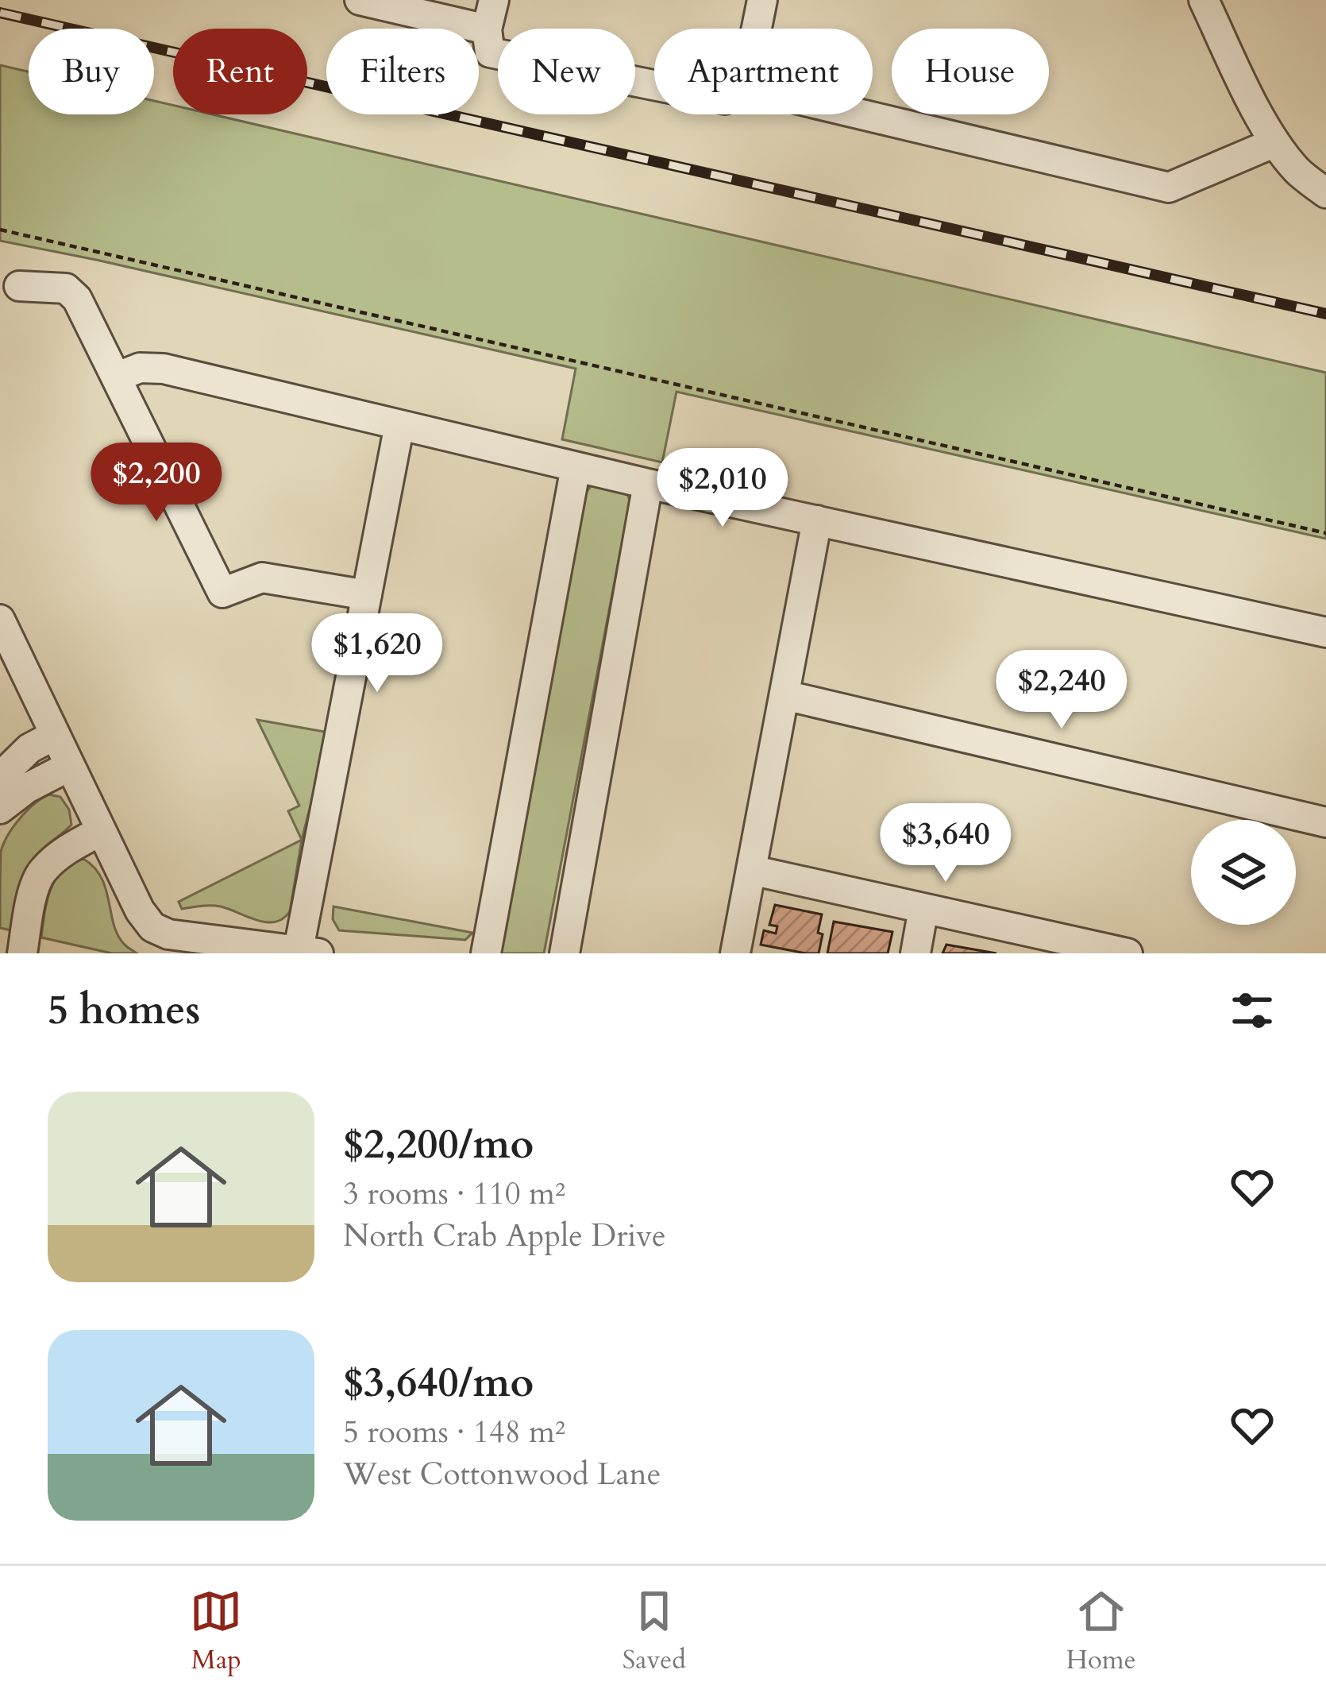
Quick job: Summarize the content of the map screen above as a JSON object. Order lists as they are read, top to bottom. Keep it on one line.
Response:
{"page":{"chip":["Buy","Rent","Filters","New","Apartment","House"],"price":["$2,200","$2,010","$1,620","$2,240","$3,640"],"heading":"5 homes","list":[{"name":"$2,200/mo","note":"3 rooms · 110 m² · North Crab Apple Drive"},{"name":"$3,640/mo","note":"5 rooms · 148 m² · West Cottonwood Lane"}],"tabs":["Map","Saved","Home"]}}
